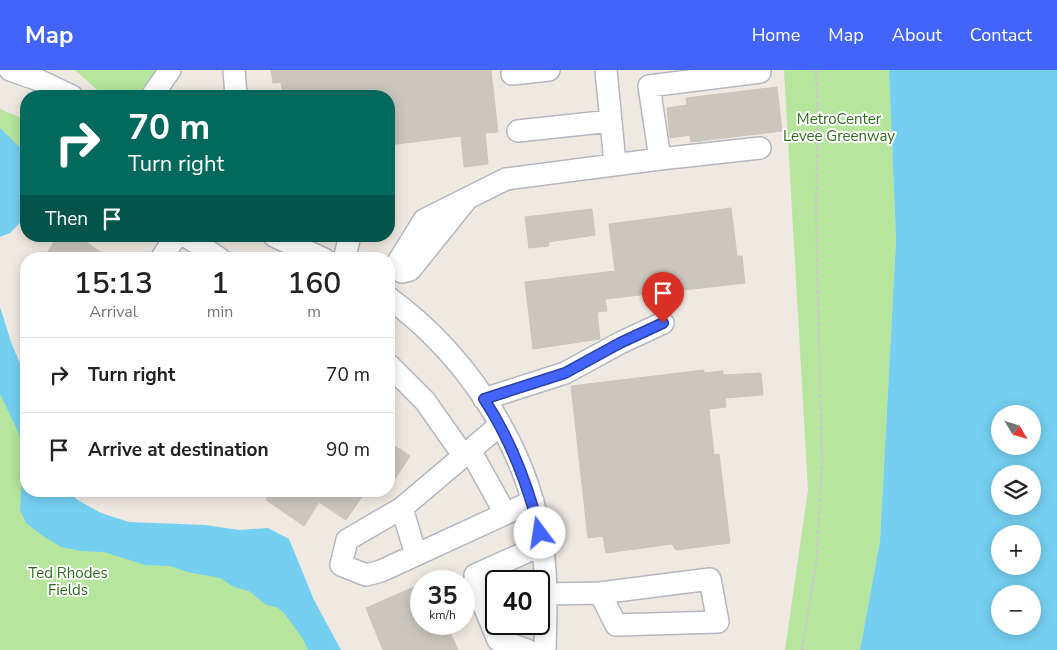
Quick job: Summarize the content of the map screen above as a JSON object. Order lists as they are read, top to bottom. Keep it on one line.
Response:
{"parks":["MetroCenter Levee Greenway","Ted Rhodes Fields"],"north":"bottom right","page":{"header":"Map","nav":["Home","Map","About","Contact"],"turn":["70 m","Turn right"],"then":"Then","eta":["15:13","Arrival","1","min","160","m"],"list":[{"name":"Turn right","value":"70 m"},{"name":"Arrive at destination","value":"90 m"}],"map_buttons":["+","−"],"speed":"35 km/h","limit":"40"}}
